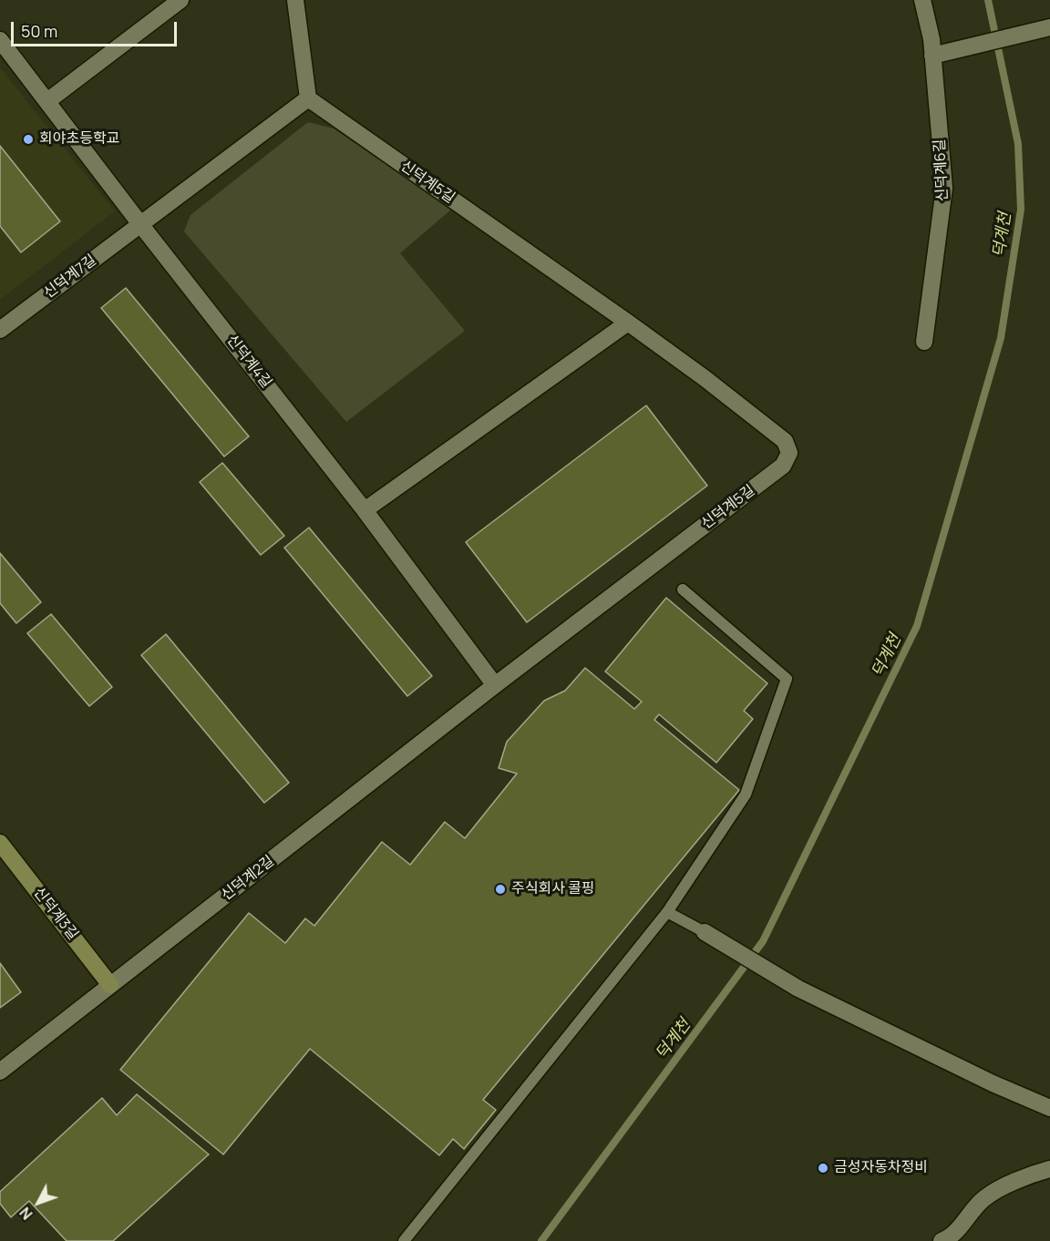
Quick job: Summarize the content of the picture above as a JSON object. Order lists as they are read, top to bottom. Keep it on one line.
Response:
{"streets":{"street":["신덕계6길","신덕계5길","신덕계7길","신덕계4길","신덕계2길","신덕계3길"]},"crossings":[["신덕계5길","신덕계4길"],["신덕계5길","신덕계2길"],["신덕계7길","신덕계4길"],["신덕계4길","신덕계2길"],["신덕계2길","신덕계3길"]],"water":["덕계천"],"places":["회야초등학교","주식회사 콜핑","금성자동차정비"],"scale_bar":"50 m","north":"bottom left"}
